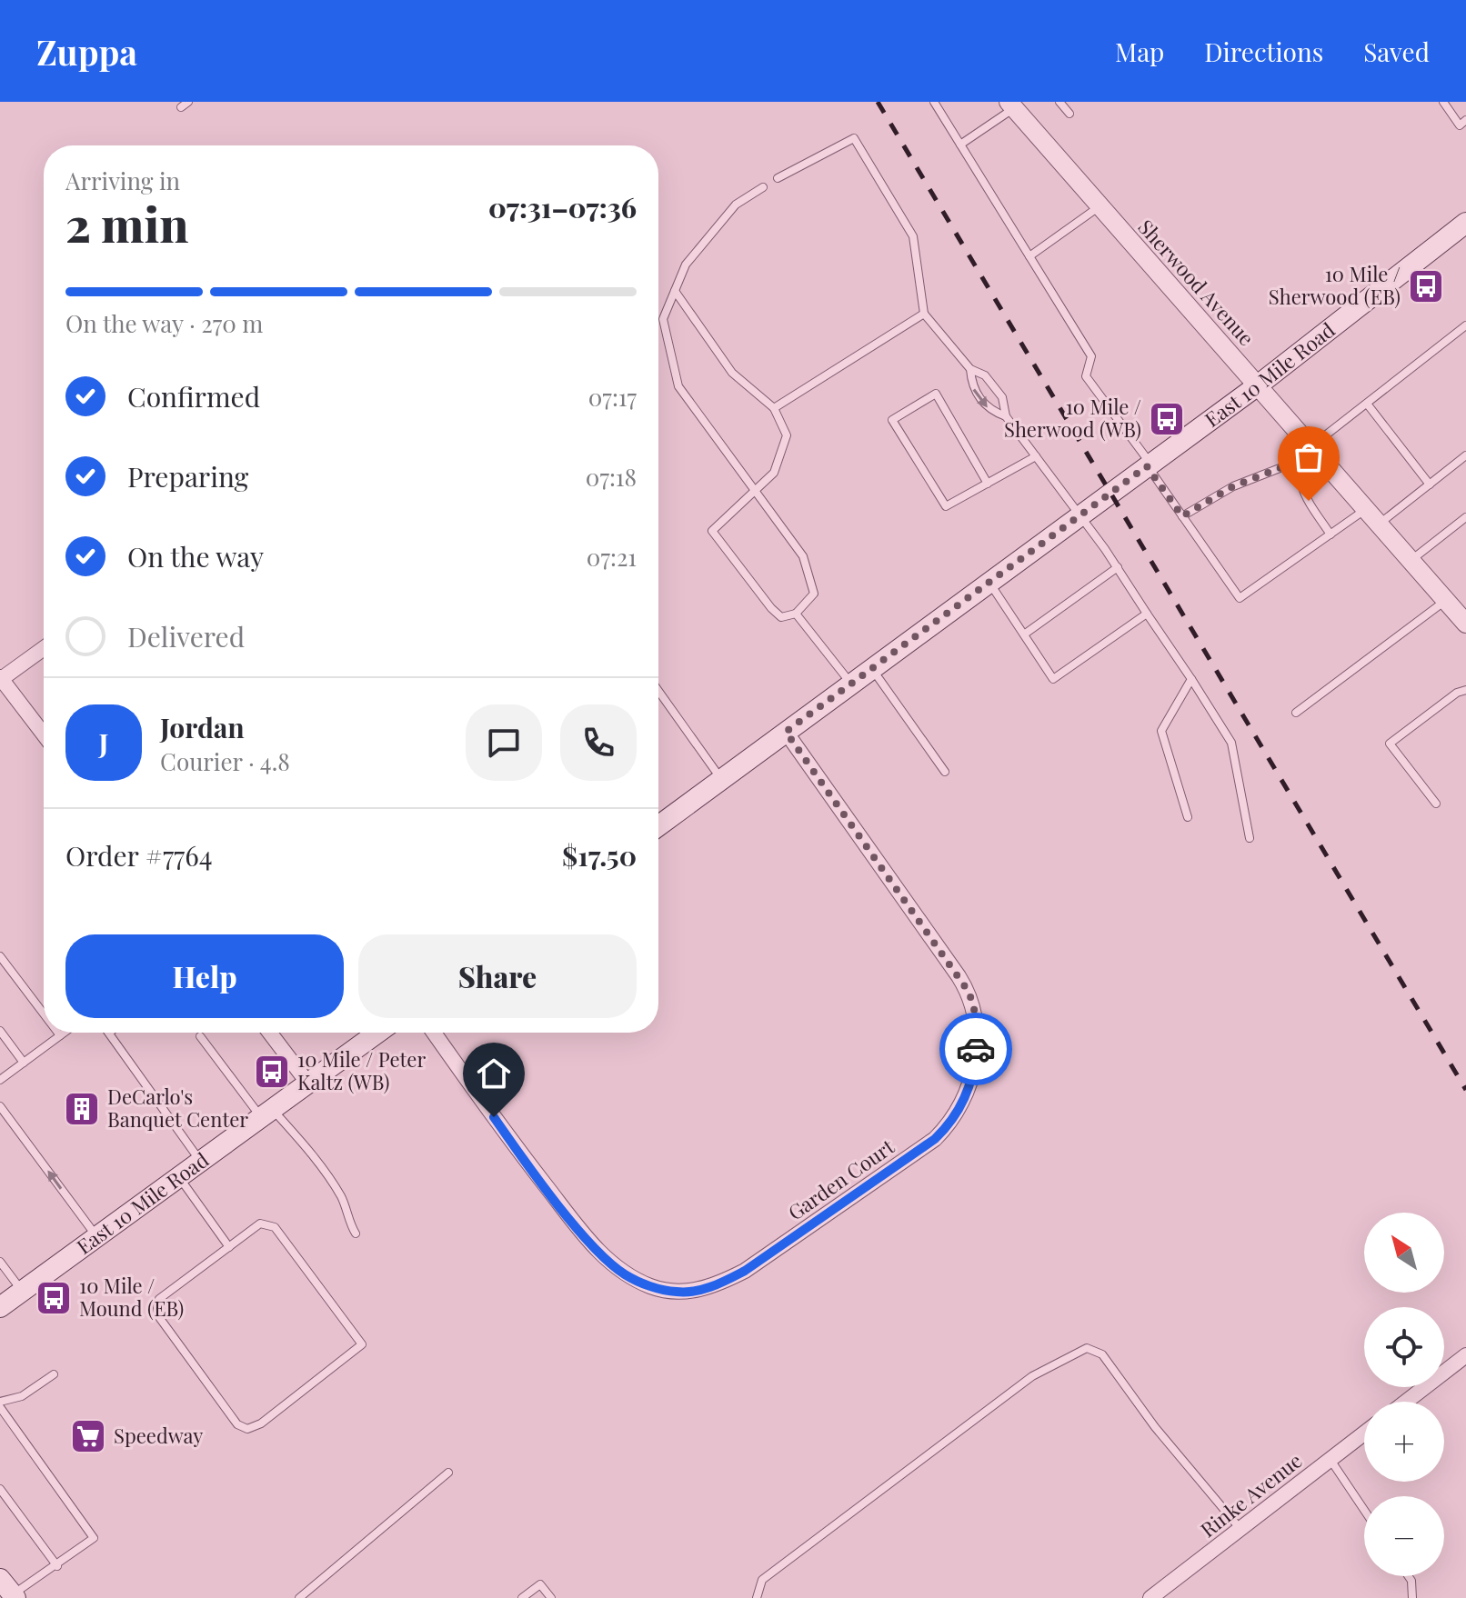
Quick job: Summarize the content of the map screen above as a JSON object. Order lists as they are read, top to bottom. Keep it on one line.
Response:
{"streets":{"main road":["East 10 Mile Road"],"street":["Sherwood Avenue","Garden Court","Rinke Avenue"]},"crossings":[["Sherwood Avenue","East 10 Mile Road"],["East 10 Mile Road","Garden Court"]],"places":{"bus stop":["10 Mile / Sherwood (EB)","10 Mile / Sherwood (WB)","10 Mile / Peter Kaltz (WB)","10 Mile / Mound (EB)"],"building":["DeCarlo's Banquet Center"],"supermarket":["Speedway"]},"north":"top left","page":{"header":"Zuppa","nav":["Map","Directions","Saved"],"heading":["2 min","Arriving in","07:31–07:36"],"panel":["Jordan","Courier · 4.8","Order #7764","$17.50"],"bar":"On the way · 270 m","list":[["Confirmed","07:17"],["Preparing","07:18"],["On the way","07:21"],"Delivered"],"round":"J","buttons":["Help","Share"],"map_buttons":["+","−"]}}
